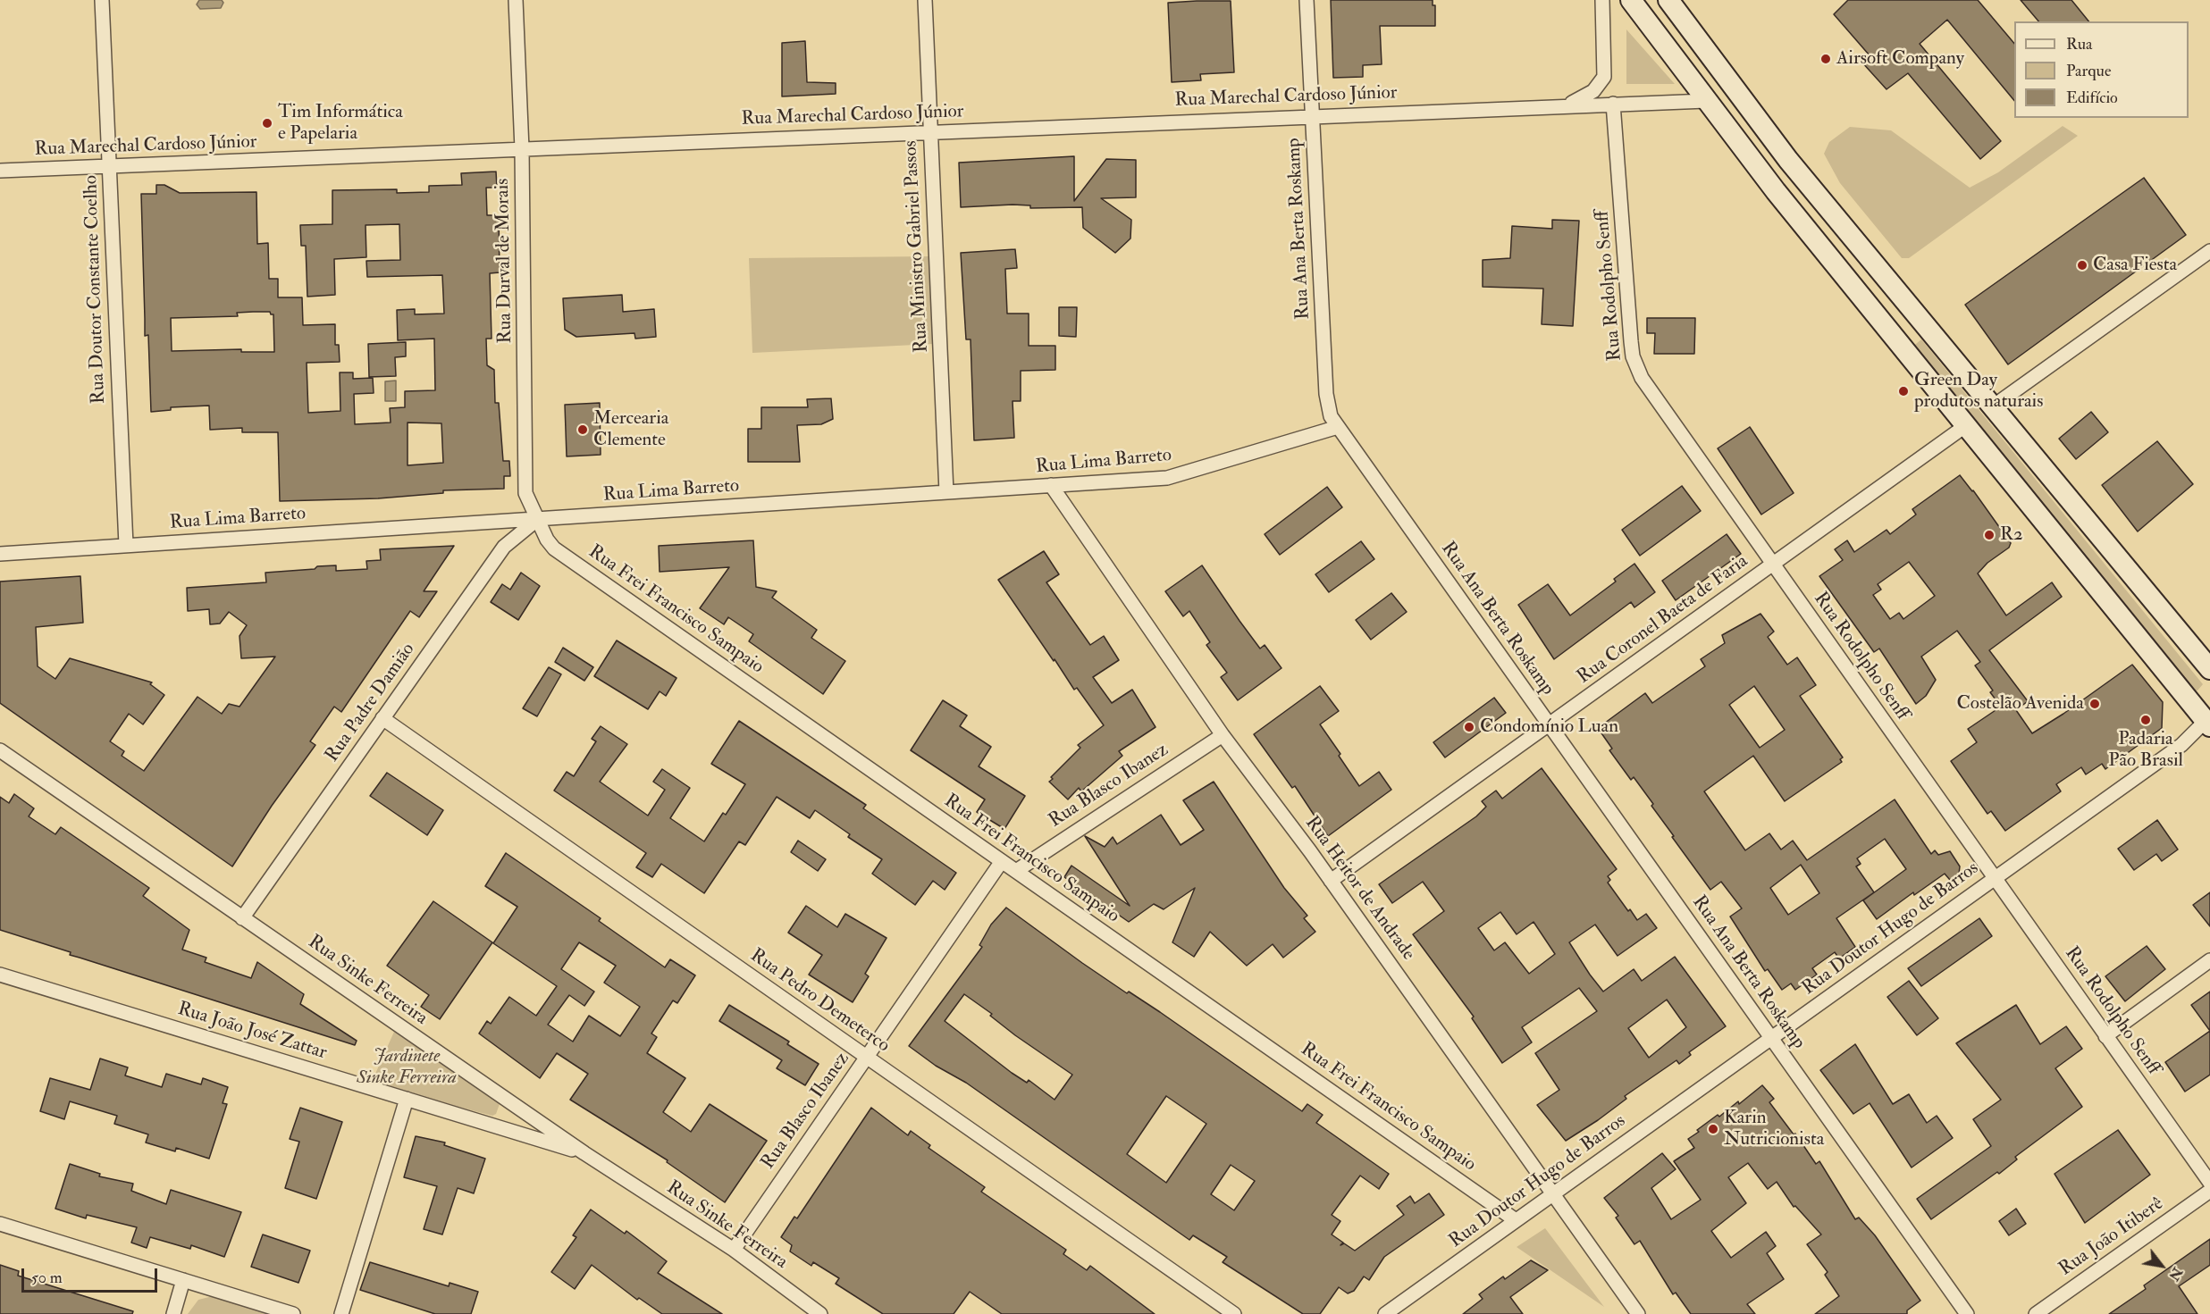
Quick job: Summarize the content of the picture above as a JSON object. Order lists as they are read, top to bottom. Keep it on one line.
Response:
{"streets":{"street":["Rua Marechal Cardoso Júnior","Rua Ana Berta Roskamp","Rua Ministro Gabriel Passos","Rua Durval de Morais","Rua Rodolpho Senff","Rua Doutor Constante Coelho","Rua Lima Barreto","Rua Frei Francisco Sampaio","Rua Coronel Baeta de Faria","Rua Padre Damião","Rua Blasco Ibanez","Rua Heitor de Andrade","Rua Doutor Hugo de Barros","Rua Sinke Ferreira","Rua Pedro Demeterco","Rua João José Zattar","Rua João Itiberê"]},"crossings":[["Rua Marechal Cardoso Júnior","Rua Ana Berta Roskamp"],["Rua Marechal Cardoso Júnior","Rua Ministro Gabriel Passos"],["Rua Marechal Cardoso Júnior","Rua Durval de Morais"],["Rua Marechal Cardoso Júnior","Rua Rodolpho Senff"],["Rua Marechal Cardoso Júnior","Rua Doutor Constante Coelho"],["Rua Ana Berta Roskamp","Rua Lima Barreto"],["Rua Ana Berta Roskamp","Rua Coronel Baeta de Faria"],["Rua Ana Berta Roskamp","Rua Doutor Hugo de Barros"],["Rua Ministro Gabriel Passos","Rua Lima Barreto"],["Rua Durval de Morais","Rua Lima Barreto"],["Rua Durval de Morais","Rua Frei Francisco Sampaio"],["Rua Durval de Morais","Rua Padre Damião"],["Rua Rodolpho Senff","Rua Coronel Baeta de Faria"],["Rua Rodolpho Senff","Rua Doutor Hugo de Barros"],["Rua Doutor Constante Coelho","Rua Lima Barreto"],["Rua Lima Barreto","Rua Frei Francisco Sampaio"],["Rua Lima Barreto","Rua Padre Damião"],["Rua Lima Barreto","Rua Heitor de Andrade"],["Rua Frei Francisco Sampaio","Rua Padre Damião"],["Rua Frei Francisco Sampaio","Rua Blasco Ibanez"],["Rua Frei Francisco Sampaio","Rua Doutor Hugo de Barros"],["Rua Coronel Baeta de Faria","Rua Heitor de Andrade"],["Rua Padre Damião","Rua Sinke Ferreira"],["Rua Padre Damião","Rua Pedro Demeterco"],["Rua Blasco Ibanez","Rua Heitor de Andrade"],["Rua Blasco Ibanez","Rua Sinke Ferreira"],["Rua Blasco Ibanez","Rua Pedro Demeterco"],["Rua Heitor de Andrade","Rua Doutor Hugo de Barros"],["Rua Sinke Ferreira","Rua João José Zattar"]],"parks":["Jardinete Sinke Ferreira"],"places":["Airsoft Company","Tim Informática e Papelaria","Casa Fiesta","Green Day produtos naturais","Mercearia Clemente","R2","Costelão Avenida","Padaria Pão Brasil","Condomínio Luan","Karin Nutricionista"],"legend":["Rua","Parque","Edifício"],"scale_bar":"50 m","north":"bottom right"}
